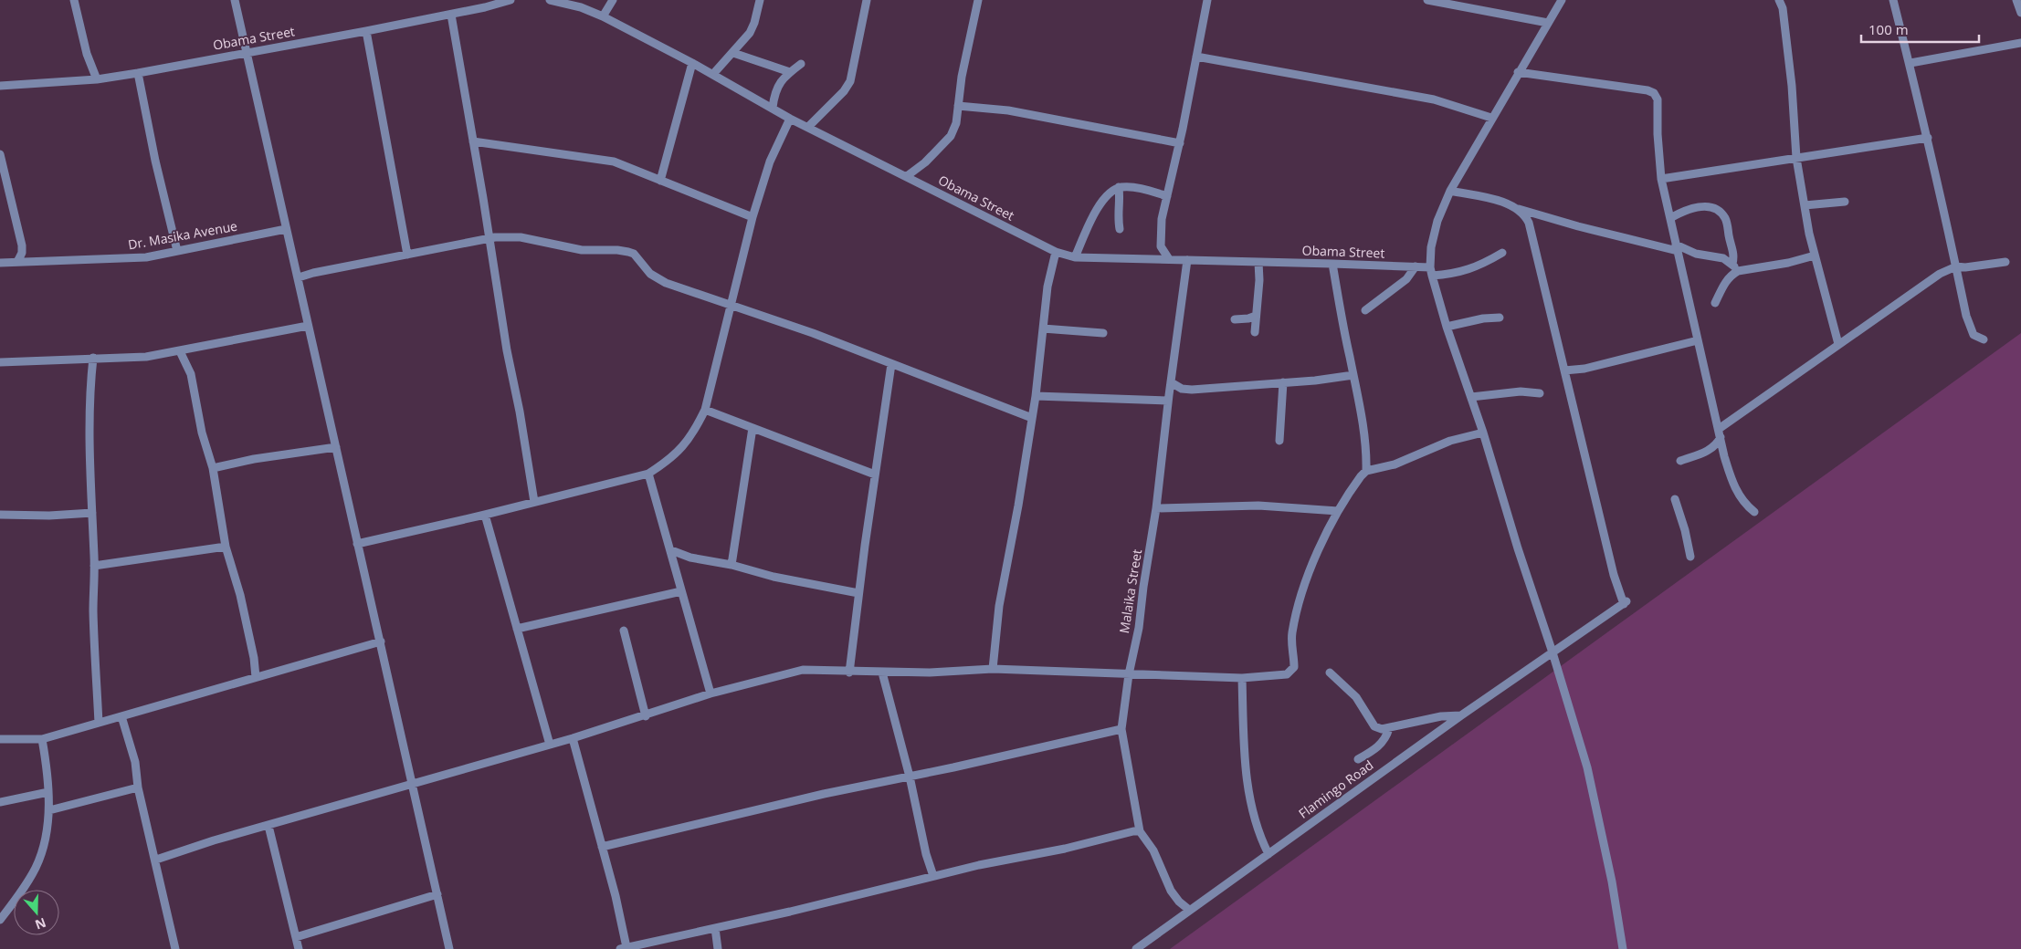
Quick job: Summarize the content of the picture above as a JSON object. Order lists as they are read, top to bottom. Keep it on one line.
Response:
{"streets":{"street":["Obama Street","Dr. Masika Avenue","Malaika Street","Flamingo Road"]},"crossings":[["Obama Street","Malaika Street"],["Malaika Street","Flamingo Road"]],"scale_bar":"100 m","north":"bottom"}
